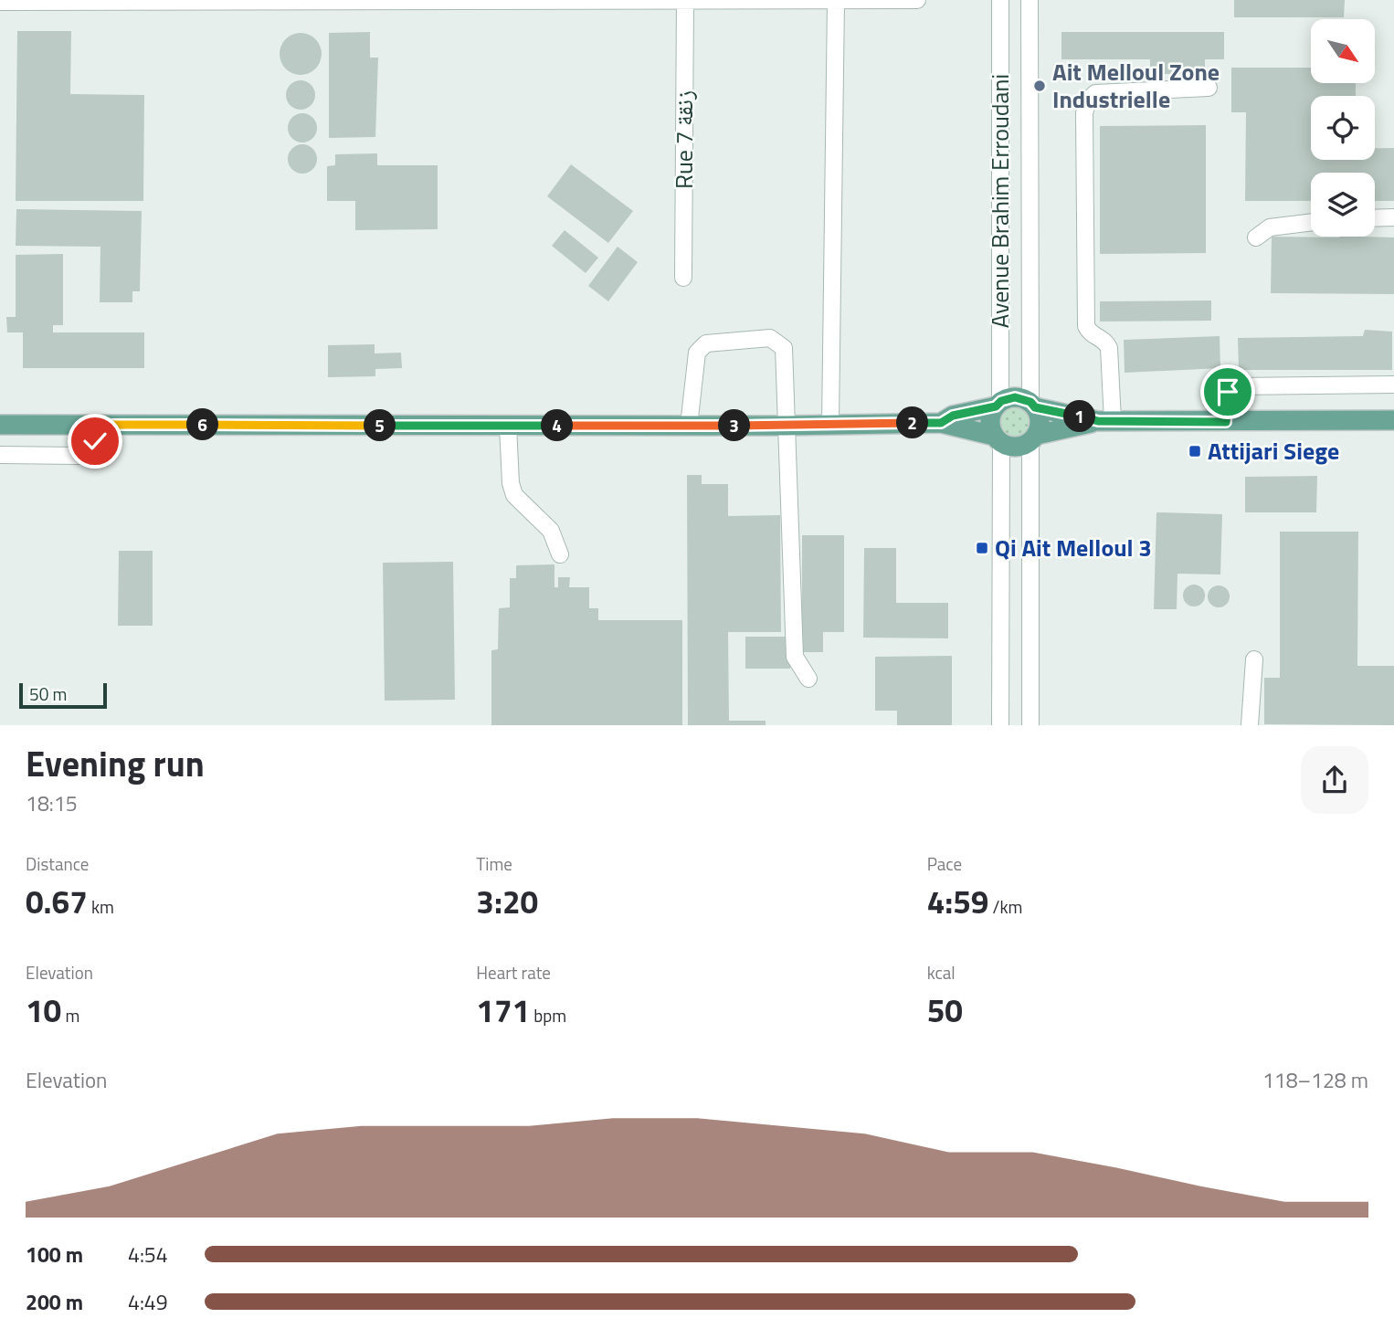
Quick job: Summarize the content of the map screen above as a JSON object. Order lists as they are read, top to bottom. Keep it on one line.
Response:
{"streets":{"street":["Rue 7 زنقة","Avenue Brahim Erroudani"]},"places":{"other":["Ait Melloul Zone Industrielle"],"transit":["Attijari Siege","Qi Ait Melloul 3"]},"scale_bar":"50 m","north":"bottom right","page":{"pins":["1","2","6","3","4","5"],"scale":"50 m","heading":["Evening run","18:15"],"stats":[["Distance","0.67 km"],["Time","3:20"],["Pace","4:59 /km"],["Elevation","10 m"],["Heart rate","171 bpm"],["kcal","50"]],"chart":["Elevation","118–128 m"],"list":[{"name":"100 m","note":"4:54"},{"name":"200 m","note":"4:49"}]}}
